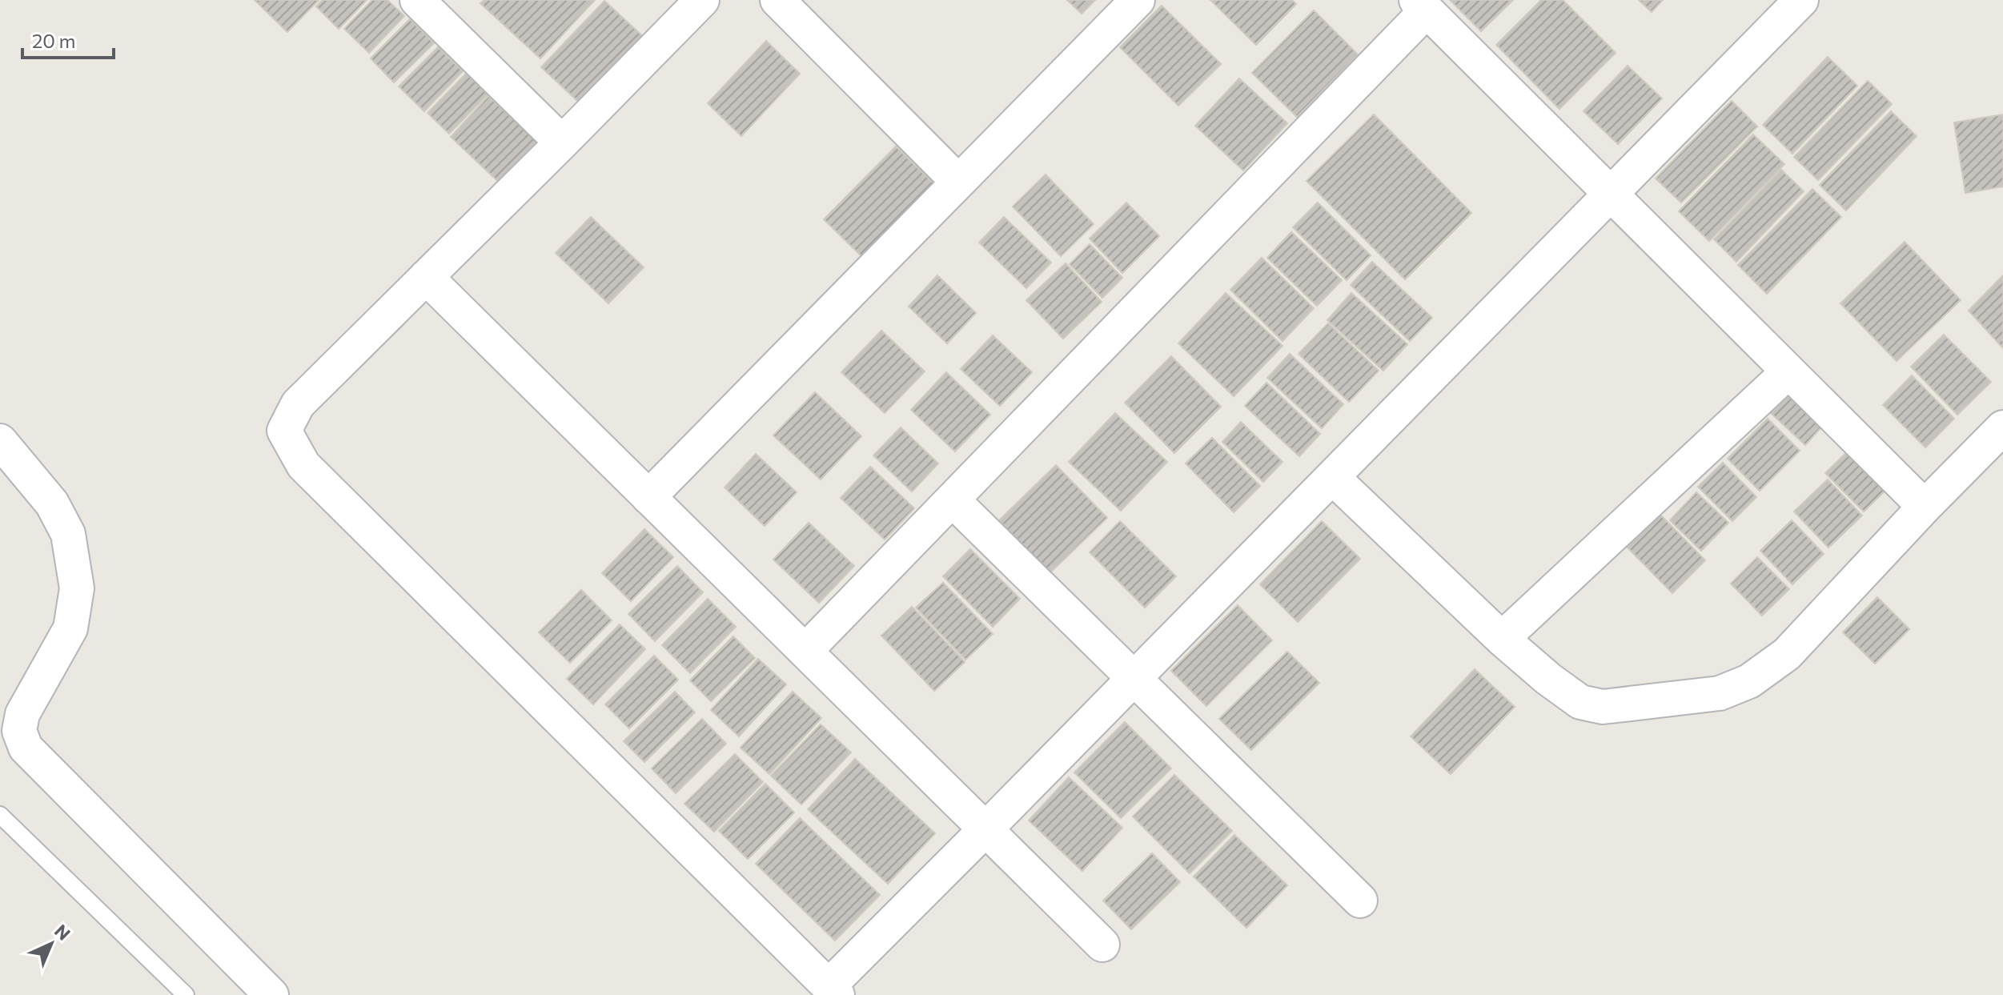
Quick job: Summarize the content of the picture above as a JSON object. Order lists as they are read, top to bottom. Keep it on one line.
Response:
{"scale_bar":"20 m","north":"top right"}
